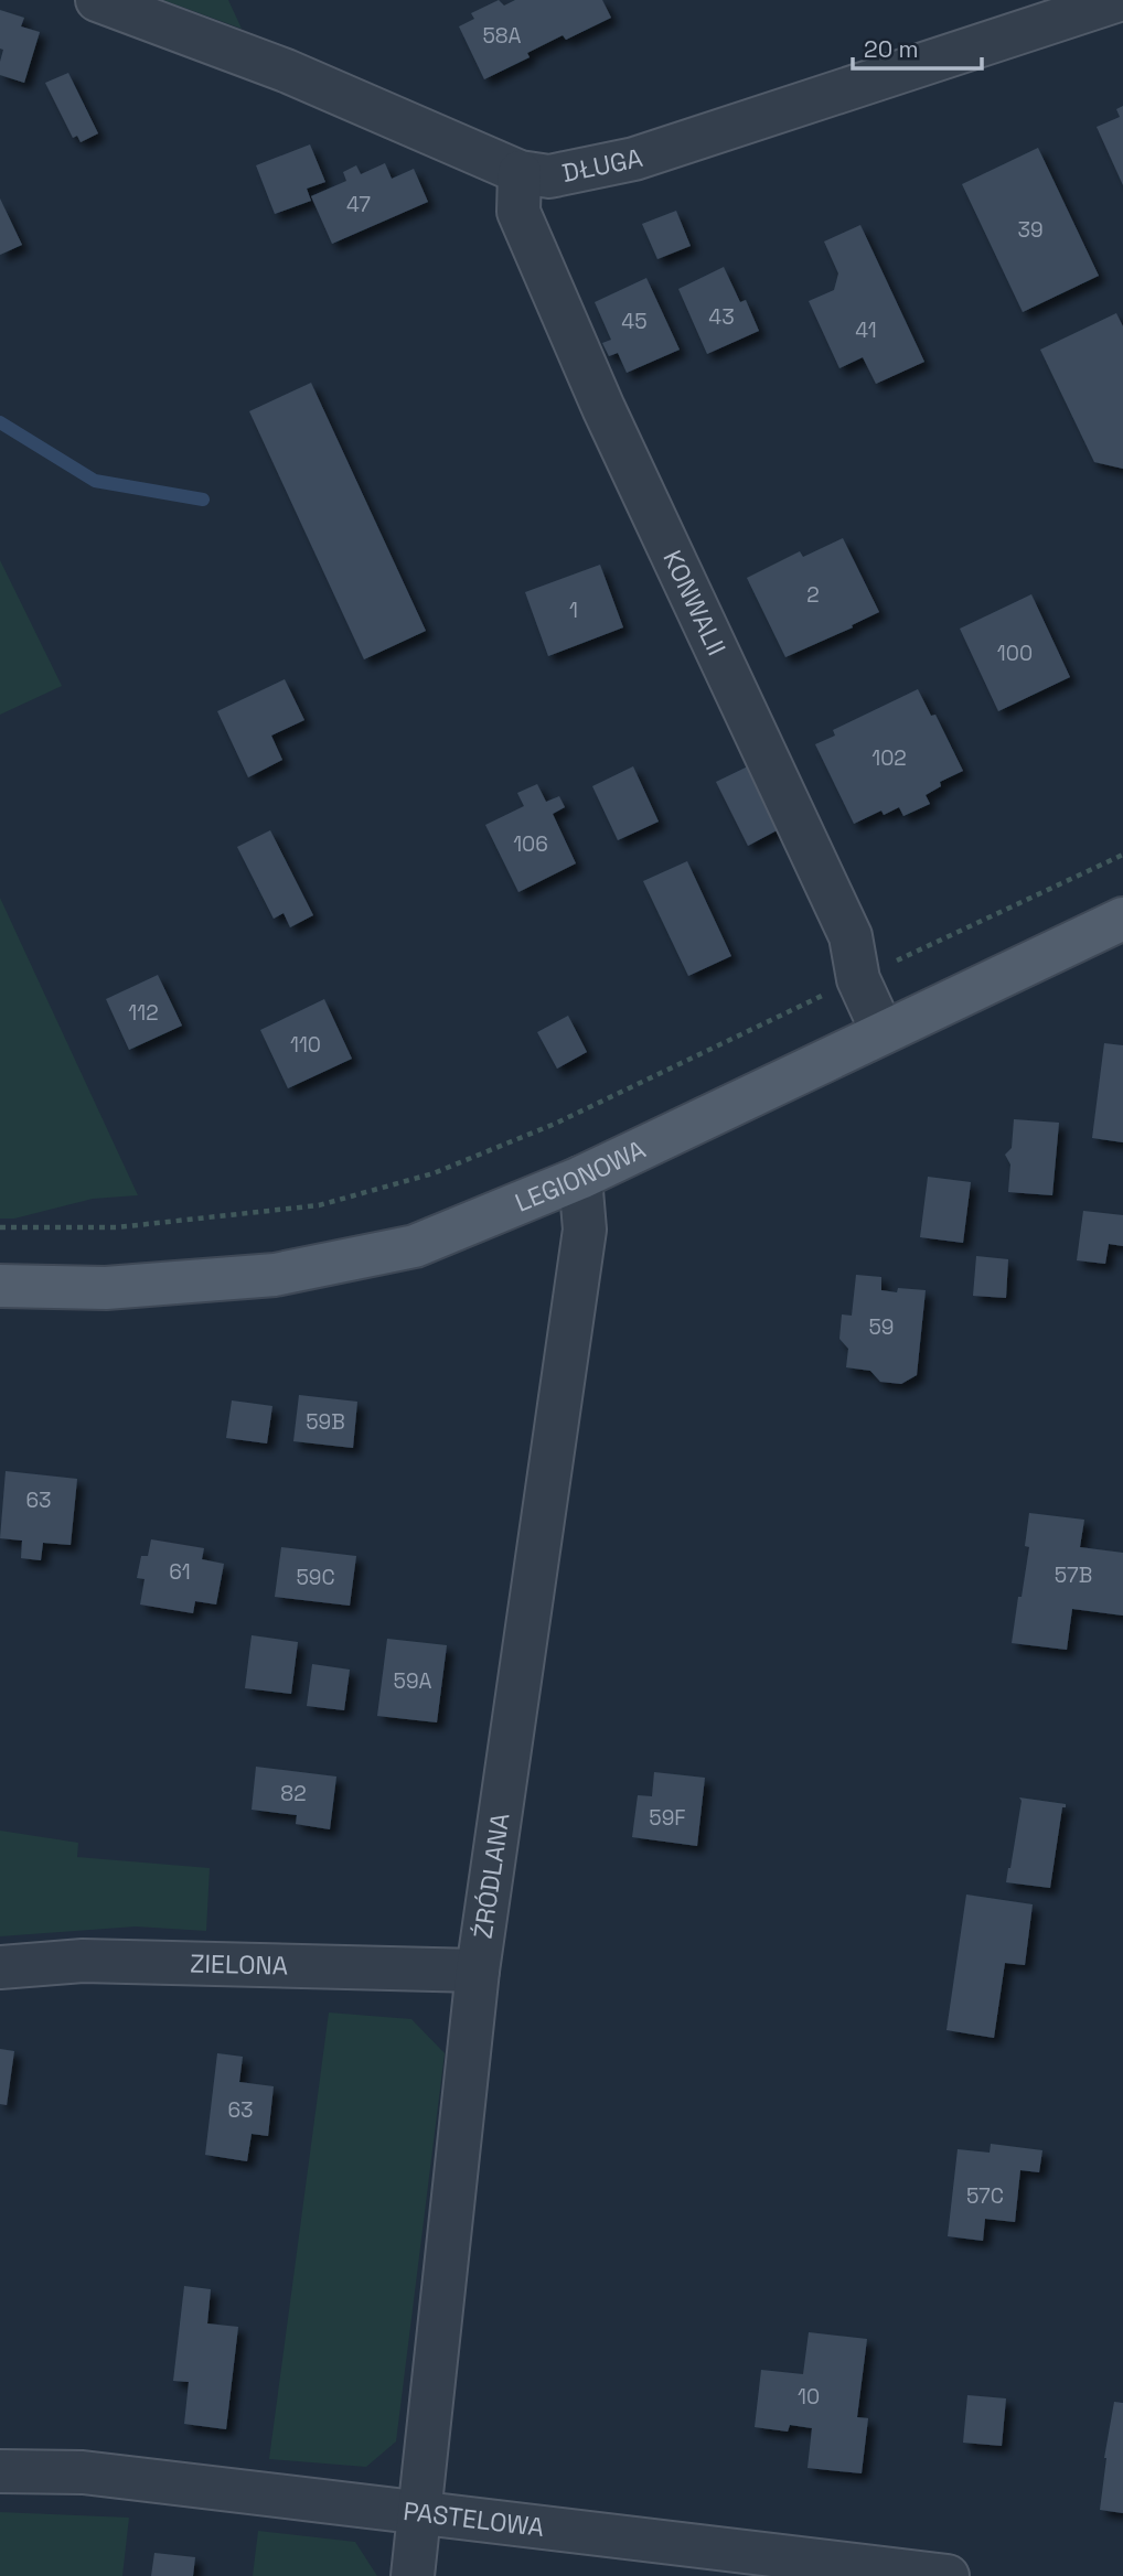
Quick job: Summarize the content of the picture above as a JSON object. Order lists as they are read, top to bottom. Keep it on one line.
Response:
{"streets":{"main road":["LEGIONOWA"],"street":["DŁUGA","KONWALII","ŹRÓDLANA","ZIELONA","PASTELOWA"]},"crossings":[["DŁUGA","KONWALII"],["KONWALII","LEGIONOWA"],["LEGIONOWA","ŹRÓDLANA"],["ŹRÓDLANA","ZIELONA"],["ŹRÓDLANA","PASTELOWA"]],"house_numbers":["58A","47","39","43","45","41","2","1","100","102","106","112","110","59","59B","63","61","57B","59C","59A","82","59F","63","57C","10"],"scale_bar":"20 m"}
